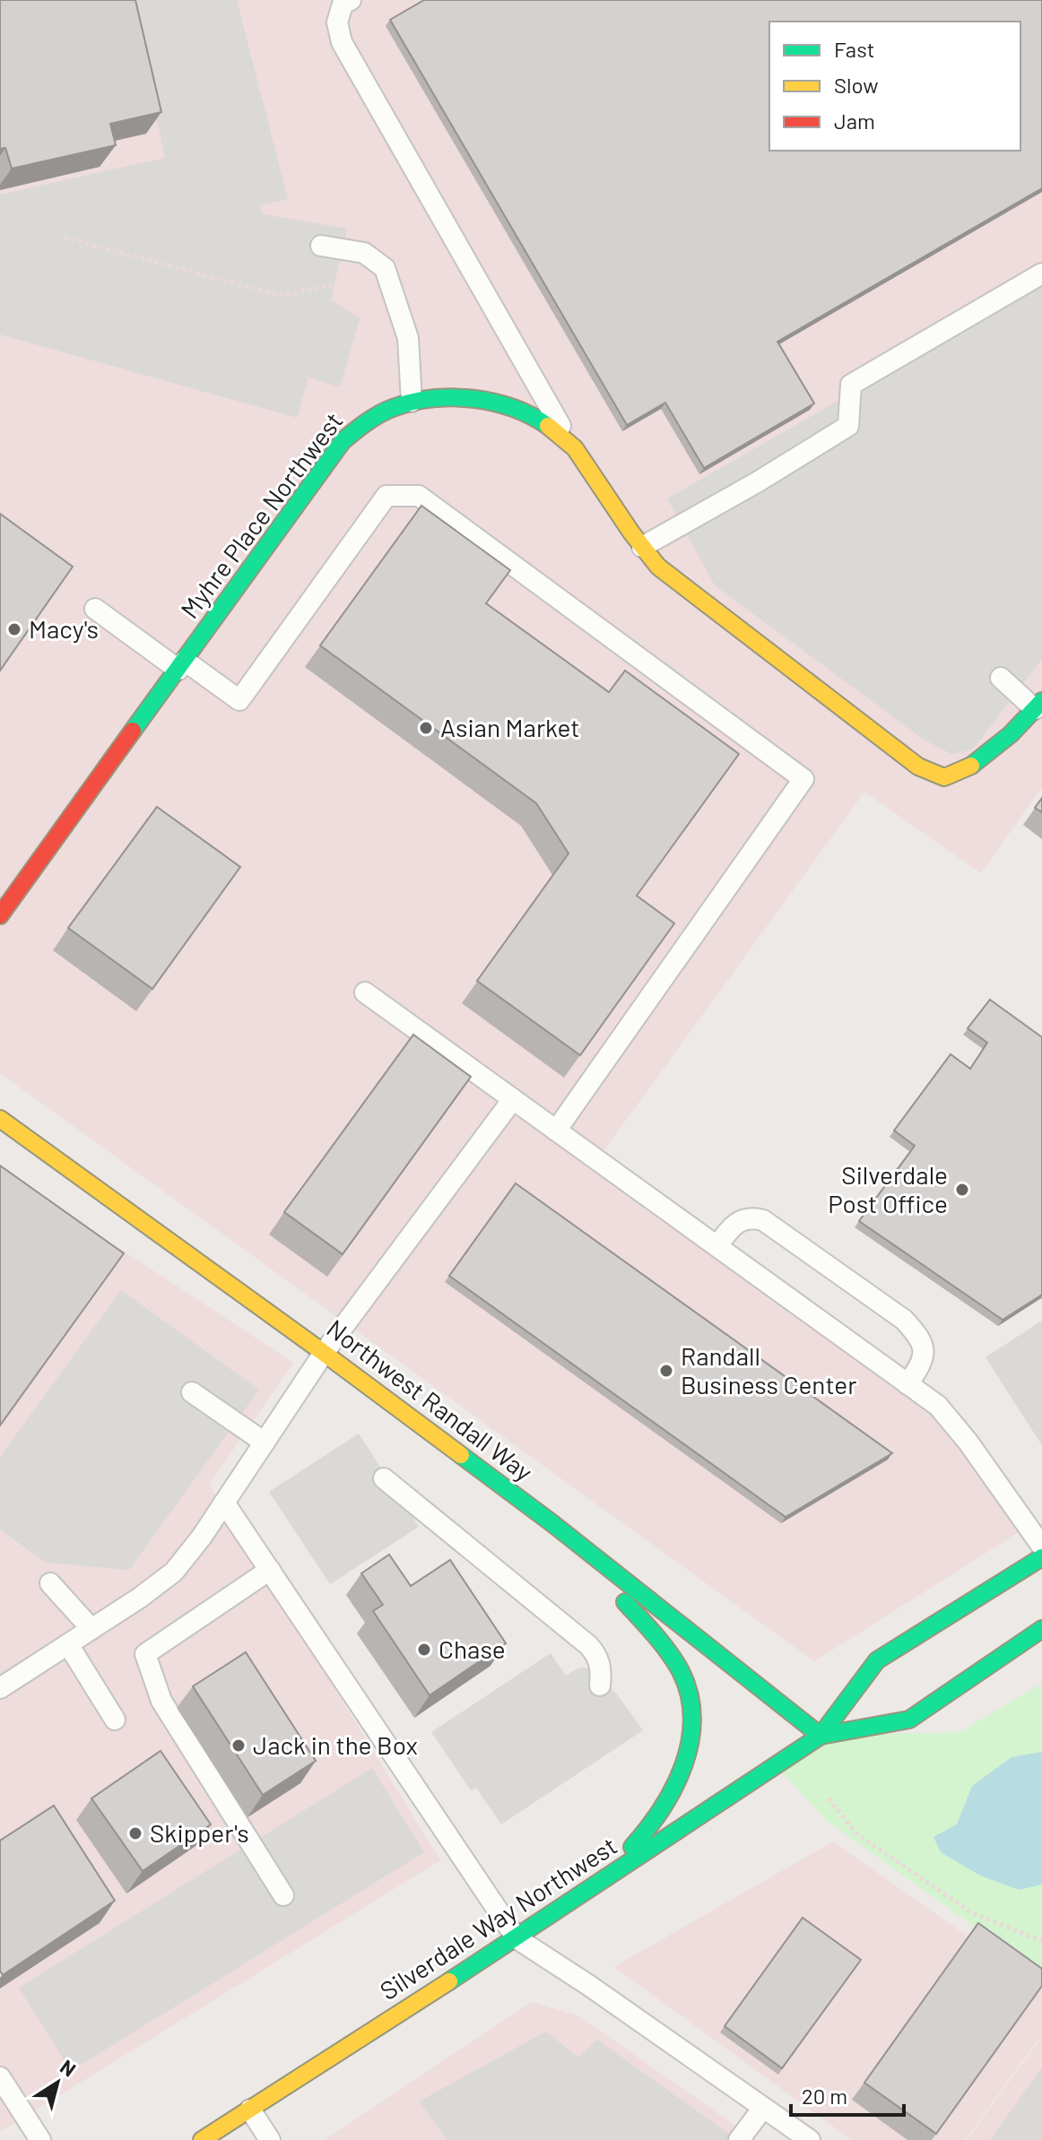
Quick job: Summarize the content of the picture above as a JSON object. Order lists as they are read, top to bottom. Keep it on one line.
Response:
{"streets":{"street":["Myhre Place Northwest","Northwest Randall Way","Silverdale Way Northwest"]},"crossings":[["Northwest Randall Way","Silverdale Way Northwest"]],"places":["Macy's","Asian Market","Silverdale Post Office","Randall Business Center","Chase","Jack in the Box","Skipper's"],"legend":["Fast","Slow","Jam"],"scale_bar":"20 m","north":"top right"}
